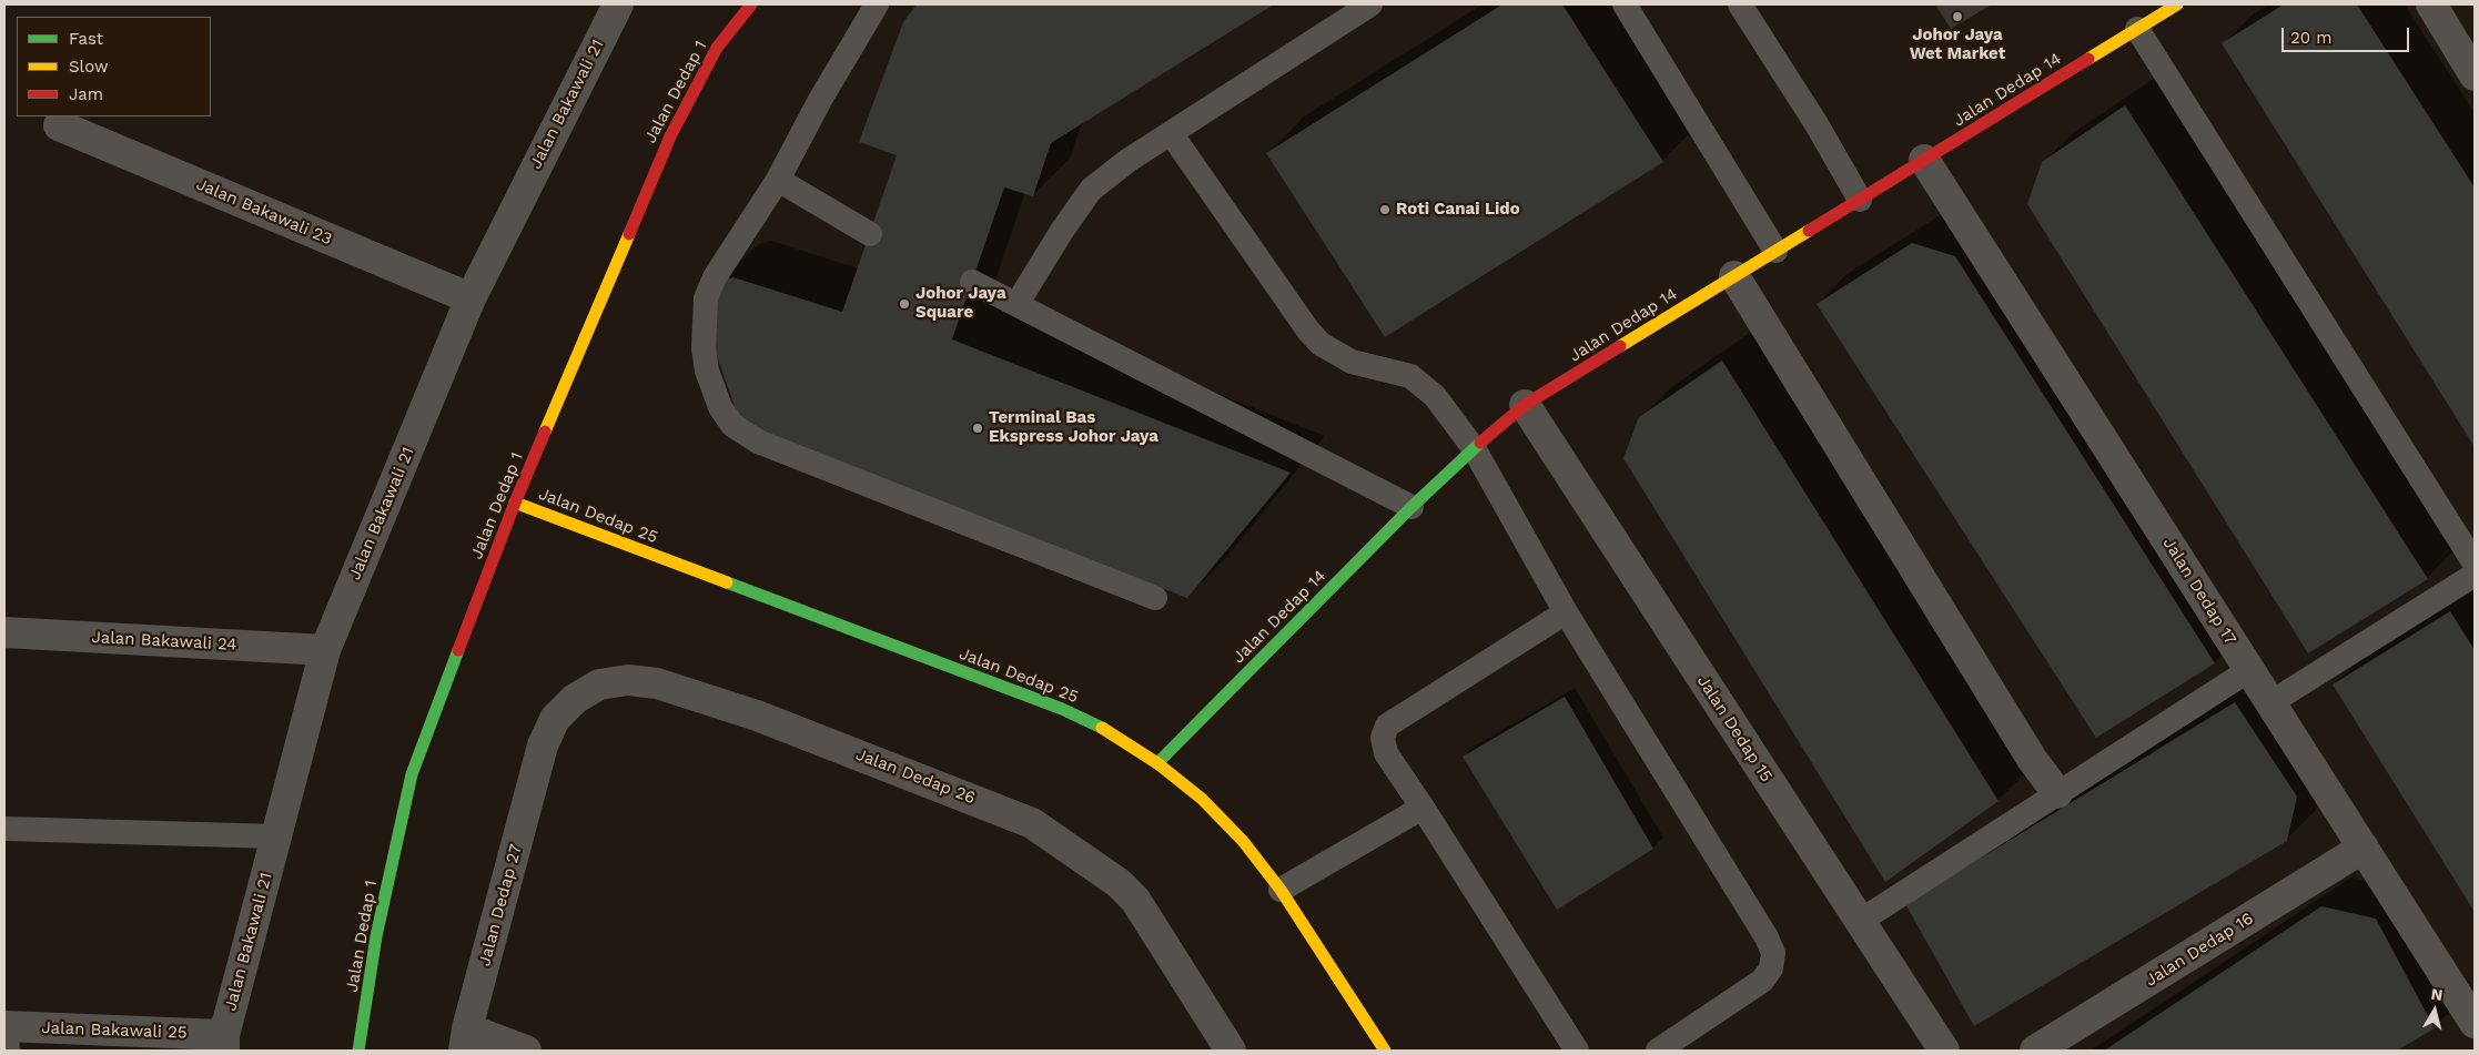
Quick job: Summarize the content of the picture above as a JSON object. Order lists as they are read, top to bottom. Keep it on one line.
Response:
{"streets":{"street":["Jalan Dedap 14","Jalan Dedap 1","Jalan Bakawali 21","Jalan Bakawali 23","Jalan Dedap 25","Jalan Dedap 17","Jalan Bakawali 24","Jalan Dedap 15","Jalan Dedap 26","Jalan Dedap 27","Jalan Dedap 16","Jalan Bakawali 25"]},"crossings":[["Jalan Dedap 14","Jalan Dedap 25"],["Jalan Dedap 14","Jalan Dedap 17"],["Jalan Dedap 14","Jalan Dedap 15"],["Jalan Dedap 1","Jalan Dedap 25"],["Jalan Bakawali 21","Jalan Bakawali 23"],["Jalan Bakawali 21","Jalan Bakawali 24"],["Jalan Bakawali 21","Jalan Bakawali 25"],["Jalan Dedap 17","Jalan Dedap 16"],["Jalan Dedap 26","Jalan Dedap 27"]],"places":["Johor Jaya Wet Market","Roti Canai Lido","Johor Jaya Square","Terminal Bas Ekspress Johor Jaya"],"legend":["Fast","Slow","Jam"],"scale_bar":"20 m","north":"top"}
